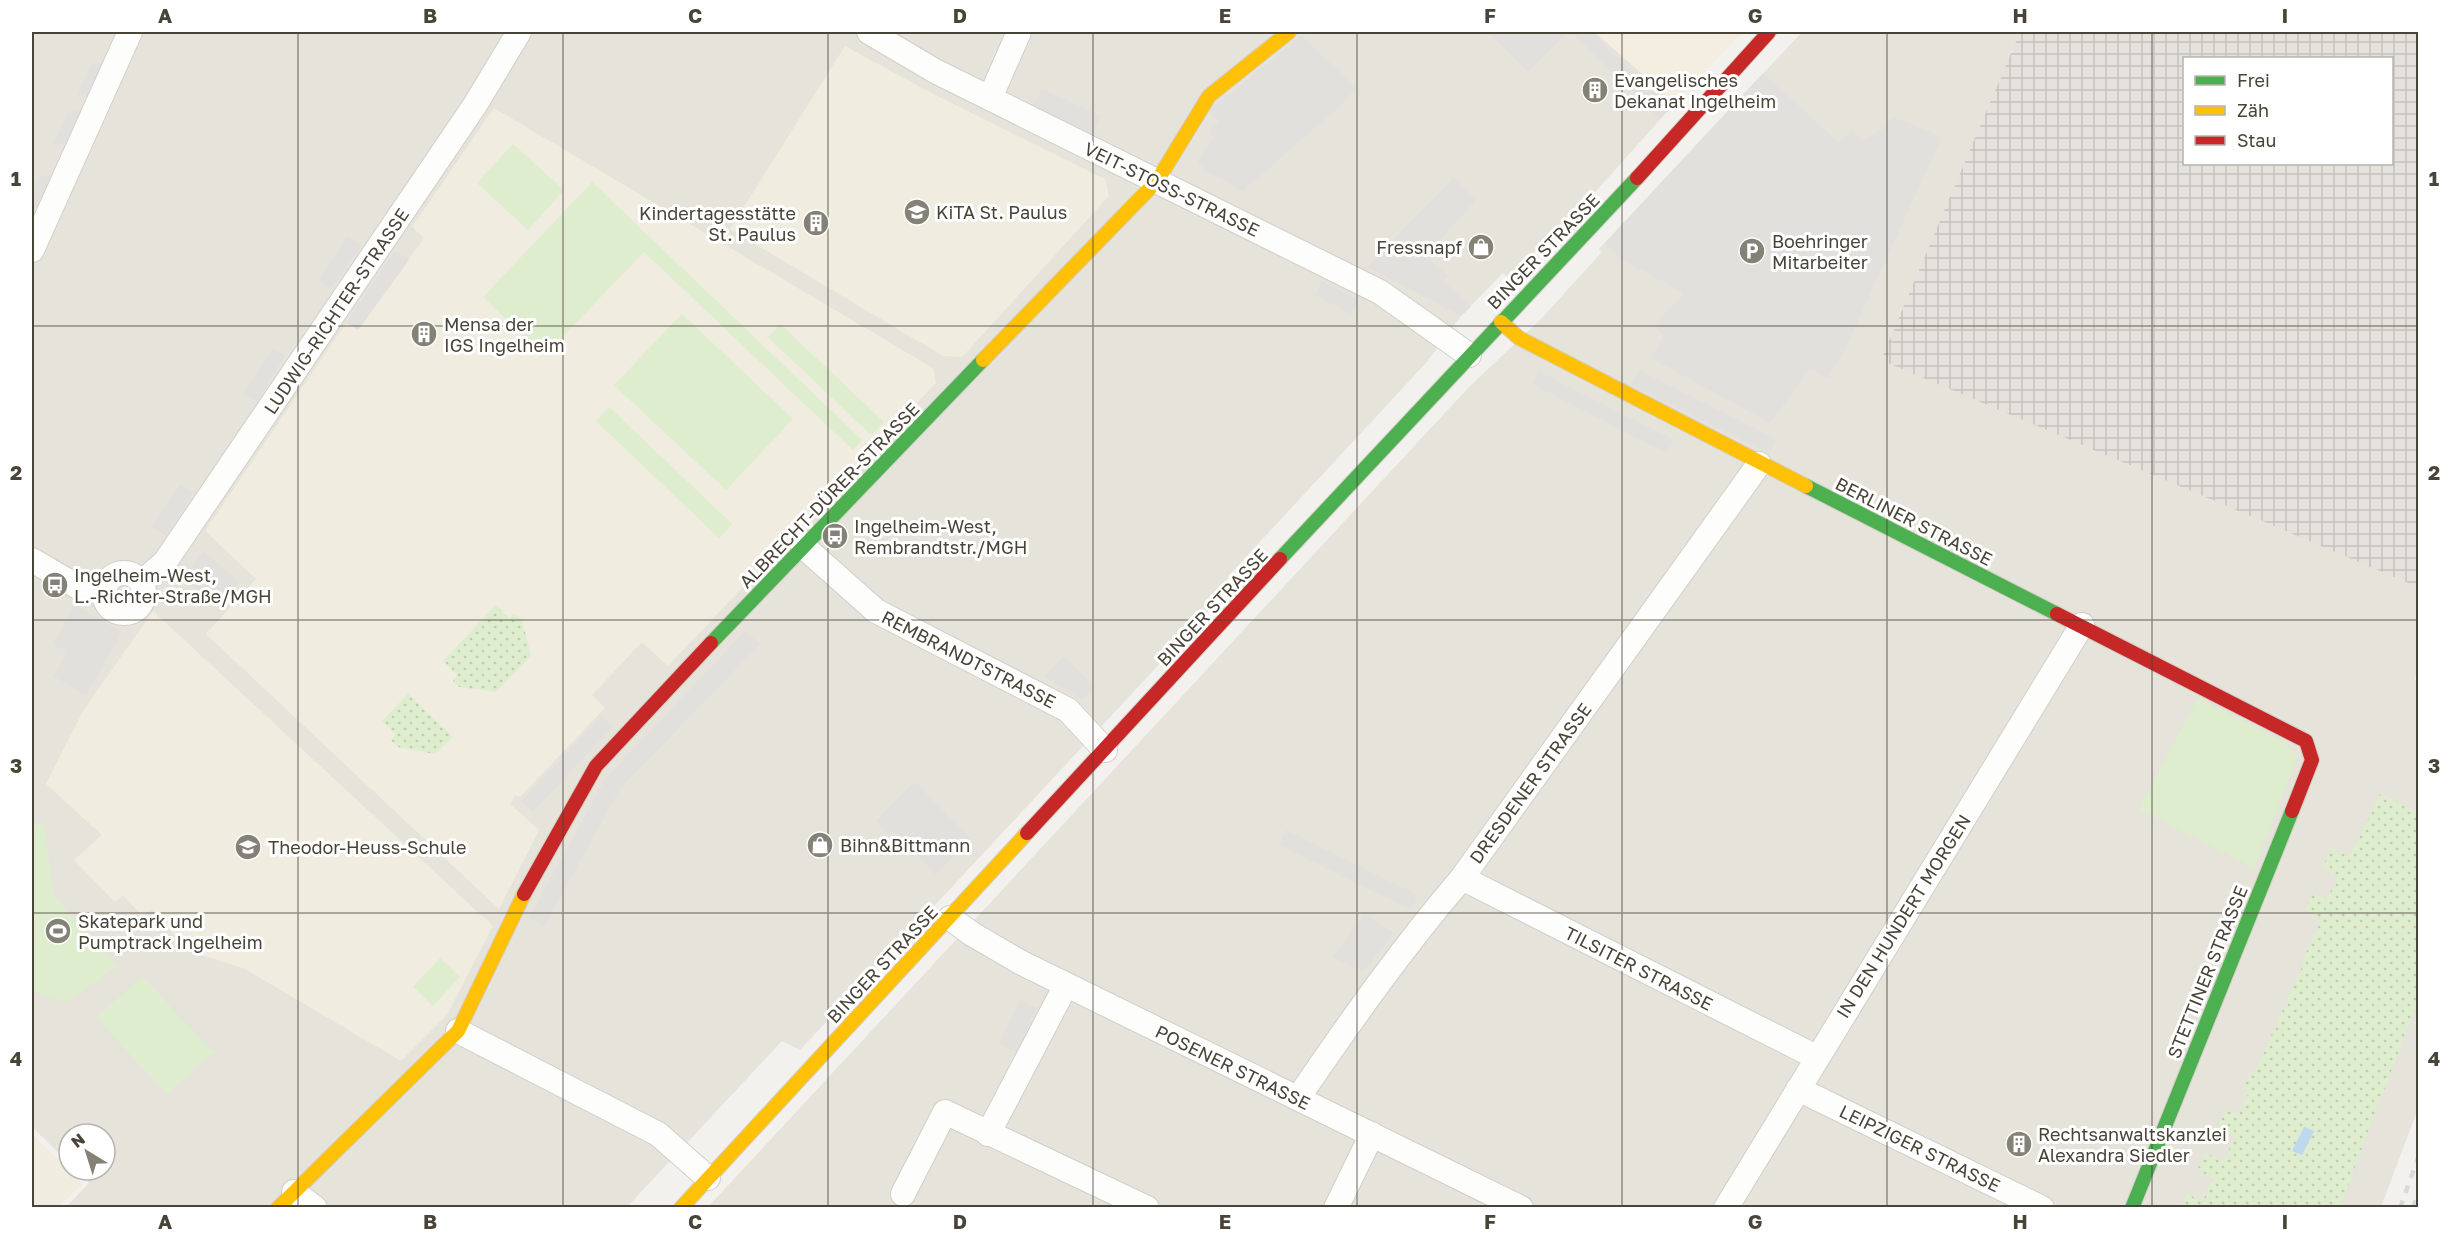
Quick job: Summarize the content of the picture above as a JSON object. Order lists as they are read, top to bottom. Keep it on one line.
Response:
{"streets":{"street":["VEIT-STOSS-STRASSE","BINGER STRASSE","LUDWIG-RICHTER-STRASSE","ALBRECHT-DÜRER-STRASSE","BERLINER STRASSE","REMBRANDTSTRASSE","DRESDENER STRASSE","IN DEN HUNDERT MORGEN","TILSITER STRASSE","STETTINER STRASSE","POSENER STRASSE","LEIPZIGER STRASSE"]},"crossings":[["VEIT-STOSS-STRASSE","BINGER STRASSE"],["VEIT-STOSS-STRASSE","ALBRECHT-DÜRER-STRASSE"],["BINGER STRASSE","BERLINER STRASSE"],["BINGER STRASSE","REMBRANDTSTRASSE"],["BINGER STRASSE","POSENER STRASSE"],["ALBRECHT-DÜRER-STRASSE","REMBRANDTSTRASSE"],["BERLINER STRASSE","DRESDENER STRASSE"],["BERLINER STRASSE","IN DEN HUNDERT MORGEN"],["BERLINER STRASSE","STETTINER STRASSE"],["DRESDENER STRASSE","TILSITER STRASSE"],["DRESDENER STRASSE","POSENER STRASSE"],["IN DEN HUNDERT MORGEN","TILSITER STRASSE"],["IN DEN HUNDERT MORGEN","LEIPZIGER STRASSE"]],"places":{"building":["Evangelisches Dekanat Ingelheim","Kindertagesstätte St. Paulus","Mensa der IGS Ingelheim","Rechtsanwaltskanzlei Alexandra Siedler"],"school or university":["KiTA St. Paulus","Theodor-Heuss-Schule"],"shop":["Fressnapf","Bihn&Bittmann"],"parking":["Boehringer Mitarbeiter"],"bus stop":["Ingelheim-West, Rembrandtstr./MGH","Ingelheim-West, L.-Richter-Straße/MGH"],"sports":["Skatepark und Pumptrack Ingelheim"]},"legend":["Frei","Zäh","Stau"],"north":"top left","grid":{"columns":["A","B","C","D","E","F","G","H","I"],"rows":["1","2","3","4"]}}
